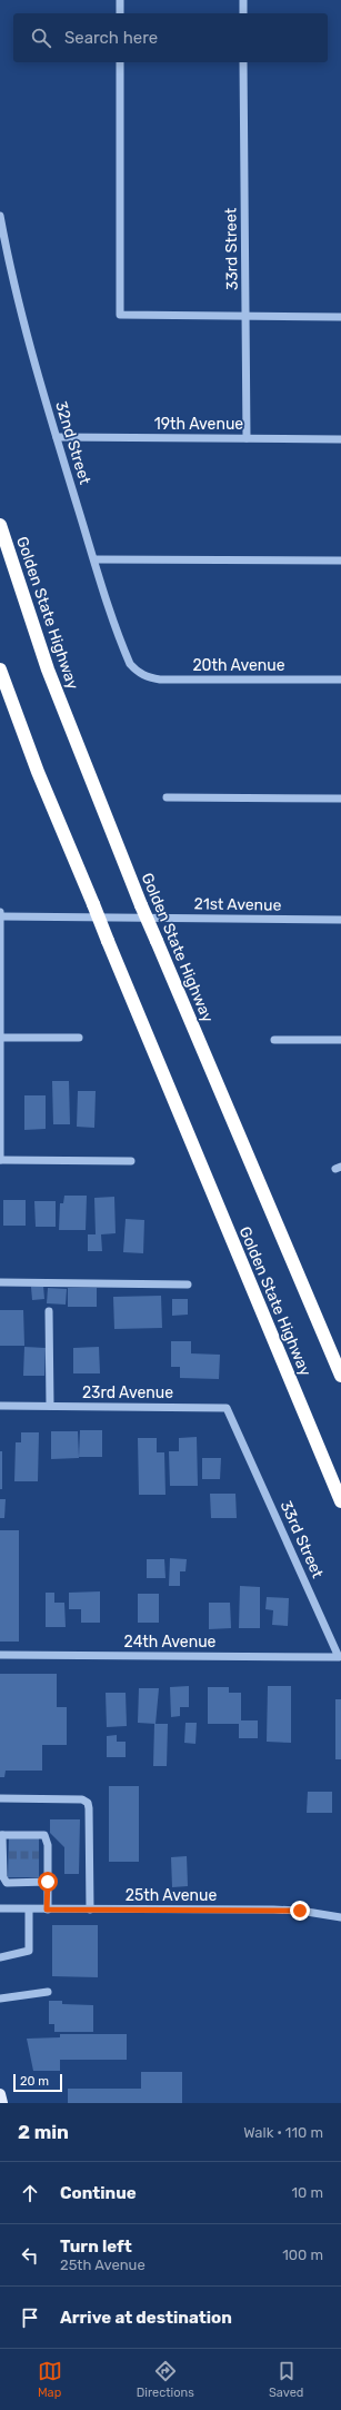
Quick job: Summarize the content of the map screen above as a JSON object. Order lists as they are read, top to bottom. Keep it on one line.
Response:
{"streets":{"highway":["Golden State Highway"],"street":["33rd Street","19th Avenue","32nd Street","20th Avenue","21st Avenue","23rd Avenue","24th Avenue","25th Avenue"]},"crossings":[["33rd Street","19th Avenue"],["33rd Street","23rd Avenue"],["33rd Street","24th Avenue"],["19th Avenue","32nd Street"],["32nd Street","20th Avenue"]],"scale_bar":"20 m","page":{"search":"Search here","scale":"20 m","heading":["2 min","Walk · 110 m"],"list":[["Continue","10 m"],["Turn left","25th Avenue","100 m"],"Arrive at destination"],"nav":["Map","Directions","Saved"]}}
